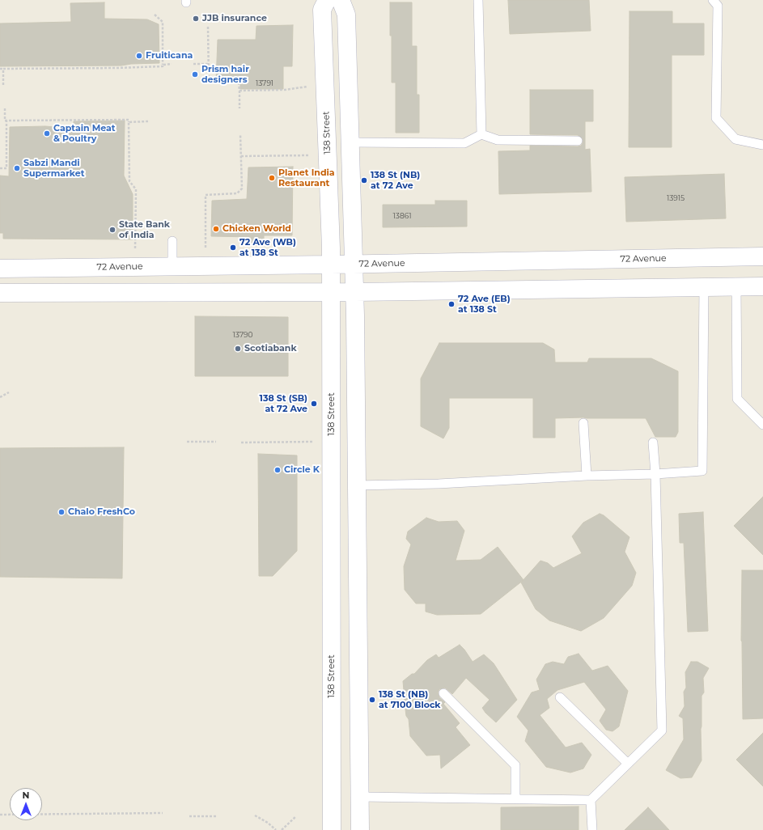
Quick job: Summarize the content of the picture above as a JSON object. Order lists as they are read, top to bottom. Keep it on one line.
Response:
{"streets":{"main road":["138 Street","72 Avenue"]},"crossings":[["138 Street","72 Avenue"]],"places":["JJB insurance","Fruiticana","Prism hair designers","Captain Meat & Poultry","Sabzi Mandi Supermarket","Planet India Restaurant","138 St (NB) at 72 Ave","Chicken World","State Bank of India","72 Ave (WB) at 138 St","72 Ave (EB) at 138 St","Scotiabank","138 St (SB) at 72 Ave","Circle K","Chalo FreshCo","138 St (NB) at 7100 Block"],"house_numbers":["13791","13915","13861","13790"],"north":"top"}
